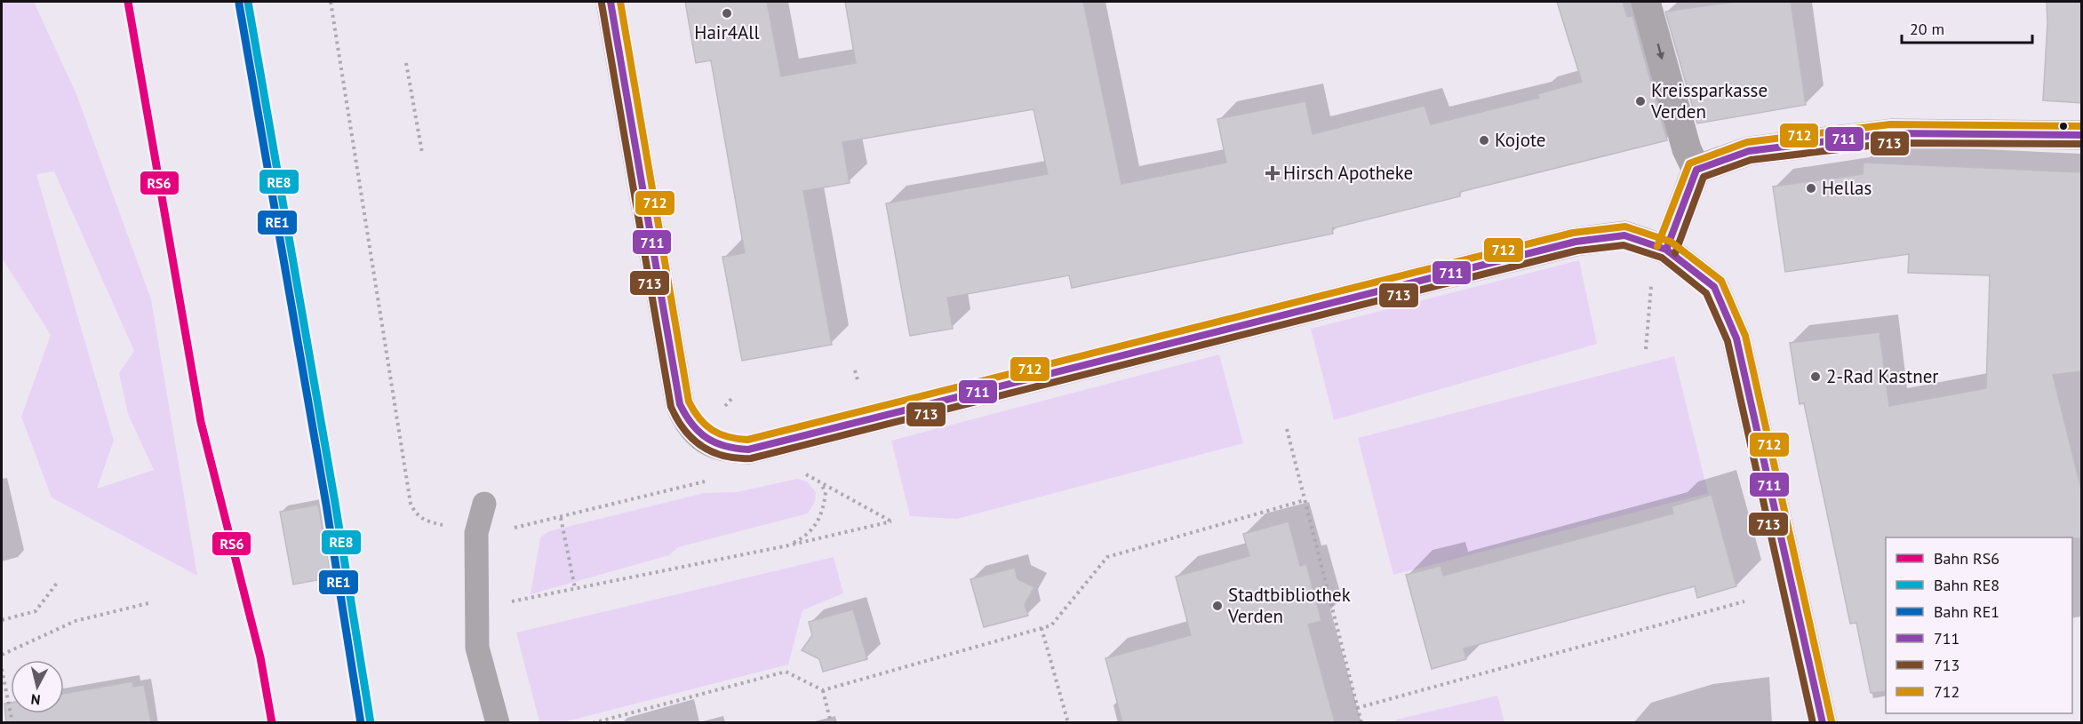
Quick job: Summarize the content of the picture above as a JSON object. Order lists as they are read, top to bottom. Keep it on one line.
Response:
{"places":{"other":["Hair4All","Kreissparkasse Verden","Kojote","Hellas","2-Rad Kastner","Stadtbibliothek Verden"],"health":["Hirsch Apotheke"]},"lines":["rail line RS6","rail line RE8","transit line 711","transit line 712","rail line RE1","transit line 713"],"legend":["Bahn RS6","Bahn RE8","Bahn RE1","711","713","712"],"scale_bar":"20 m","north":"bottom"}
